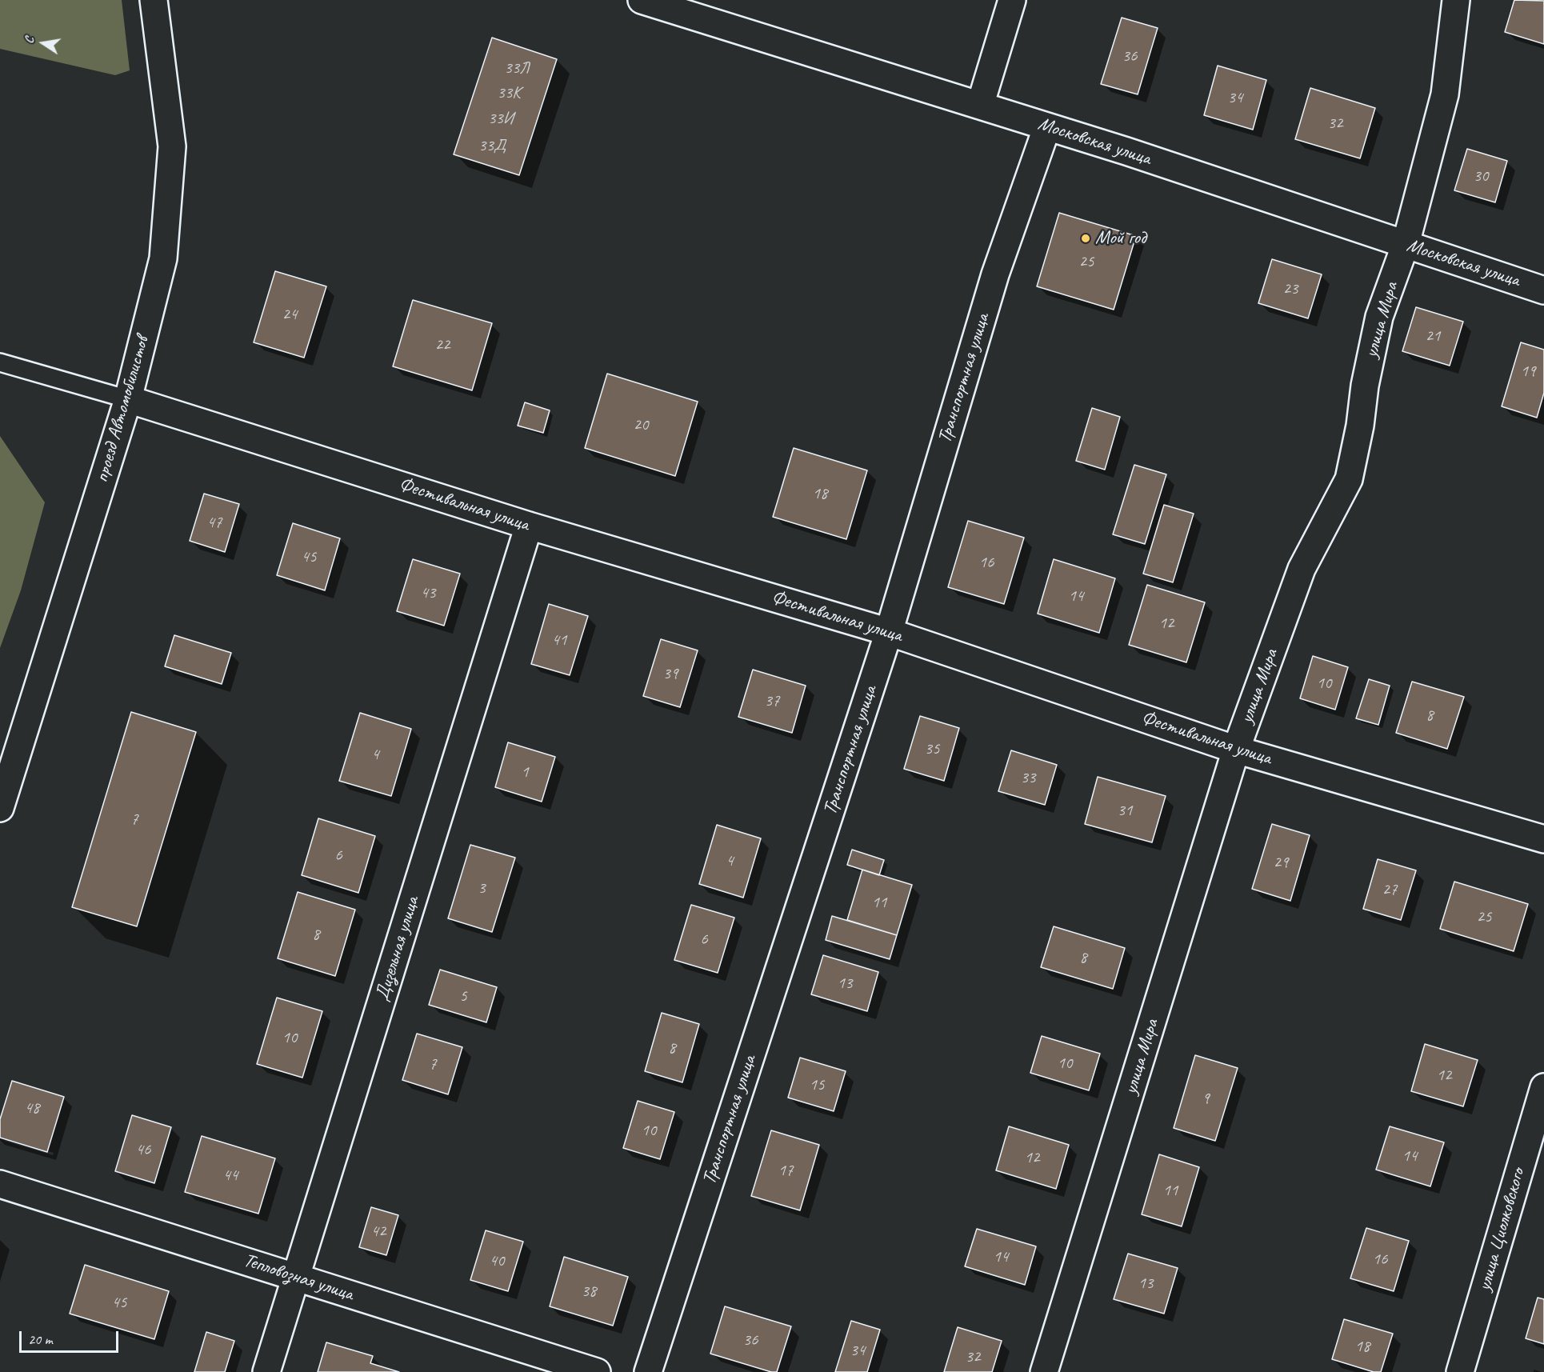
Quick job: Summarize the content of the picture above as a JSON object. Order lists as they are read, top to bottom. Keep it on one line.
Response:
{"streets":{"street":["Московская улица","улица Мира","Транспортная улица","проезд Автомобилистов","Фестивальная улица","Дизельная улица","улица Циолковского","Тепловозная улица"]},"crossings":[["Московская улица","улица Мира"],["Московская улица","Транспортная улица"],["улица Мира","Фестивальная улица"],["Транспортная улица","Фестивальная улица"],["проезд Автомобилистов","Фестивальная улица"],["Фестивальная улица","Дизельная улица"],["Дизельная улица","Тепловозная улица"]],"places":["Мой год"],"house_numbers":["36","33Л","33К","34","33И","32","33Д","30","25","23","24","21","22","19","20","18","47","45","16","43","14","12","41","39","10","37","8","35","4","1","33","31","7","6","4","29","3","27","11","25","8","6","8","13","5","10","8","10","7","12","15","9","48","10","46","14","12","17","44","11","42","14","16","40","13","38","45","36","18","34","32"],"scale_bar":"20 m","north":"left"}
